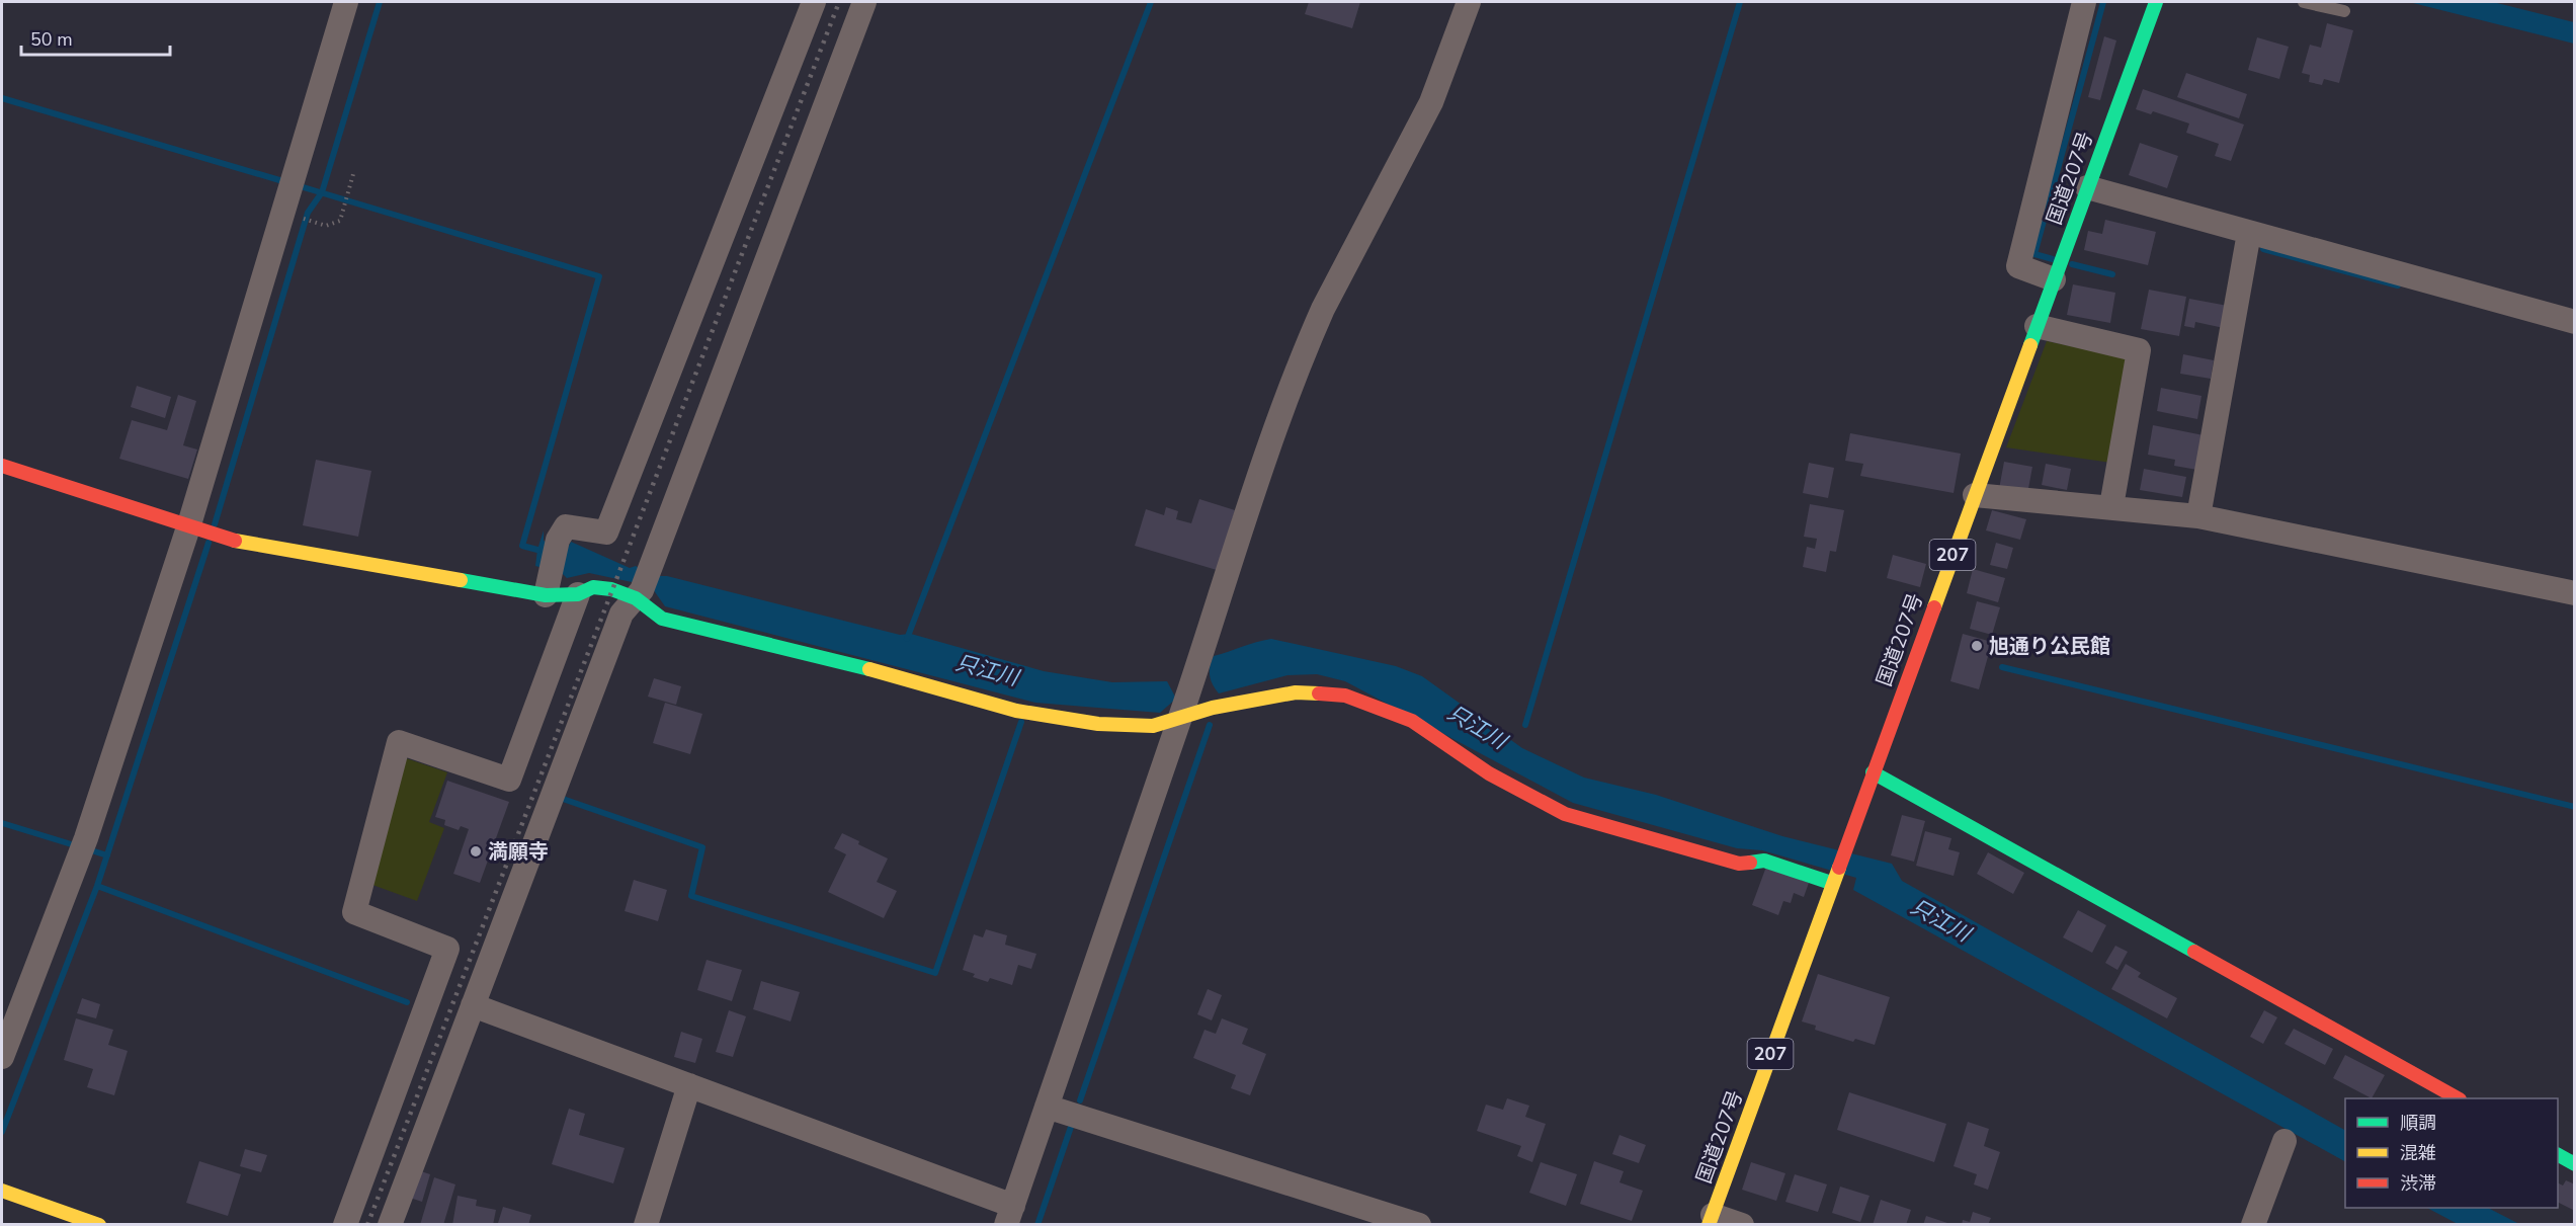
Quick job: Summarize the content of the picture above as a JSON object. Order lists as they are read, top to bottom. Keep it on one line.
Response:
{"streets":{"main road":["国道207号","207"]},"water":["只江川"],"places":["旭通り公民館","満願寺"],"legend":["順調","混雑","渋滞"],"scale_bar":"50 m"}
